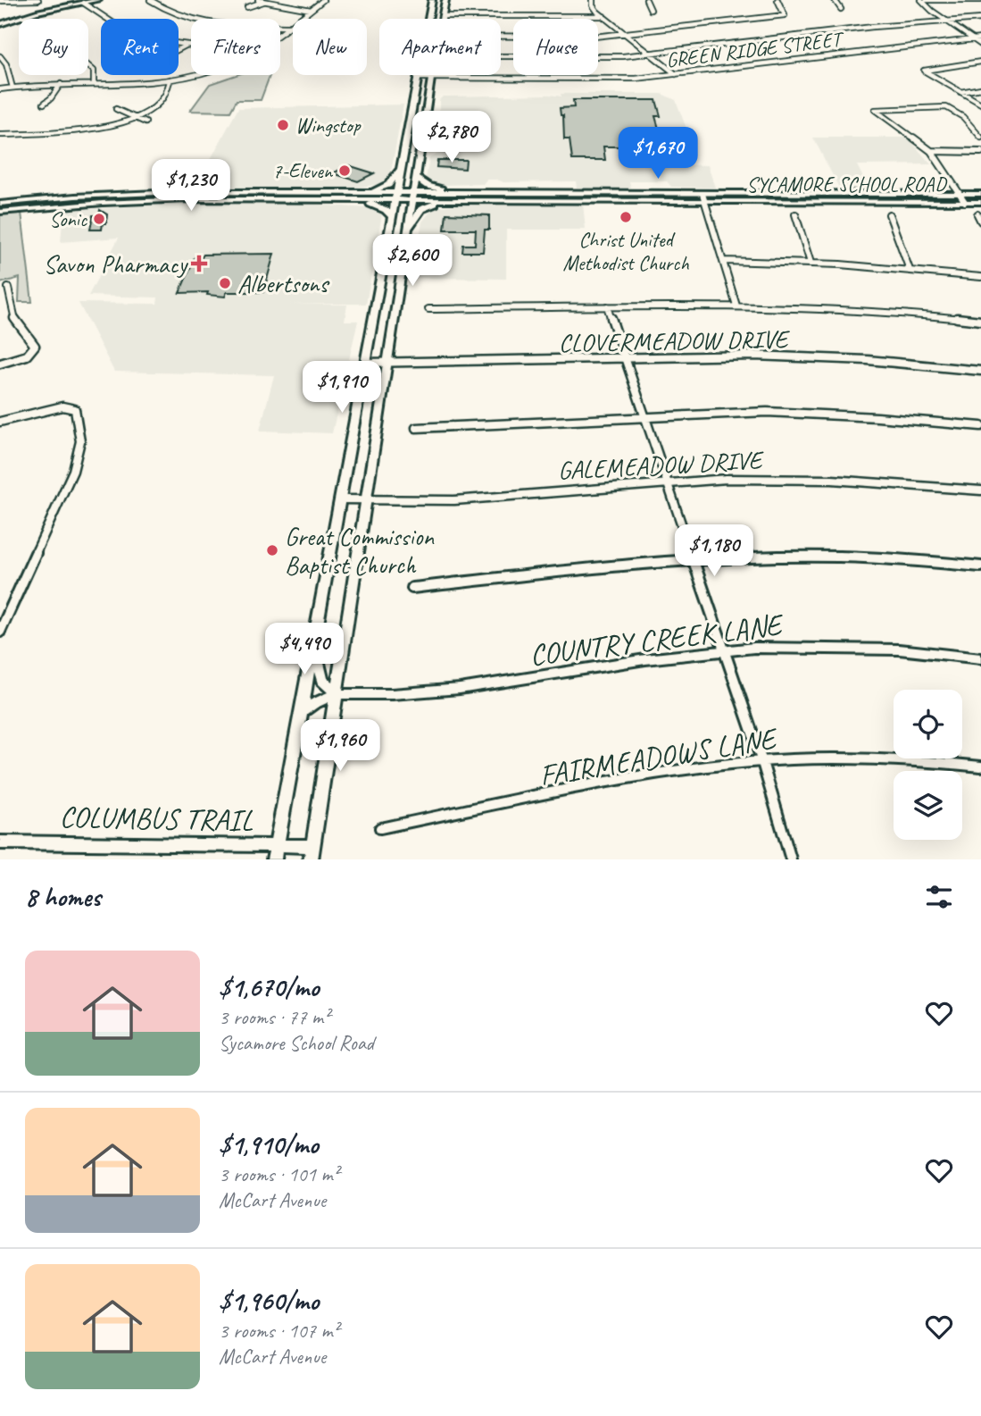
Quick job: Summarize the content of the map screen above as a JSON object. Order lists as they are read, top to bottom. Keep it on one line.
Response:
{"streets":{"main road":["SYCAMORE SCHOOL ROAD","COUNTRY CREEK LANE","COLUMBUS TRAIL"],"street":["GREEN RIDGE STREET","CLOVERMEADOW DRIVE","GALEMEADOW DRIVE","FAIRMEADOWS LANE"]},"places":{"other":["Wingstop","7-Eleven","Christ United Methodist Church","Sonic","Albertsons","Great Commission Baptist Church"],"health":["Savon Pharmacy"]},"page":{"chip":["Buy","Rent","Filters","New","Apartment","House"],"price":["$2,780","$1,670","$1,230","$2,600","$1,910","$1,180","$4,490","$1,960"],"heading":"8 homes","list":[{"name":"$1,670/mo","note":"3 rooms · 77 m² · Sycamore School Road"},{"name":"$1,910/mo","note":"3 rooms · 101 m² · McCart Avenue"},{"name":"$1,960/mo","note":"3 rooms · 107 m² · McCart Avenue"}]}}
